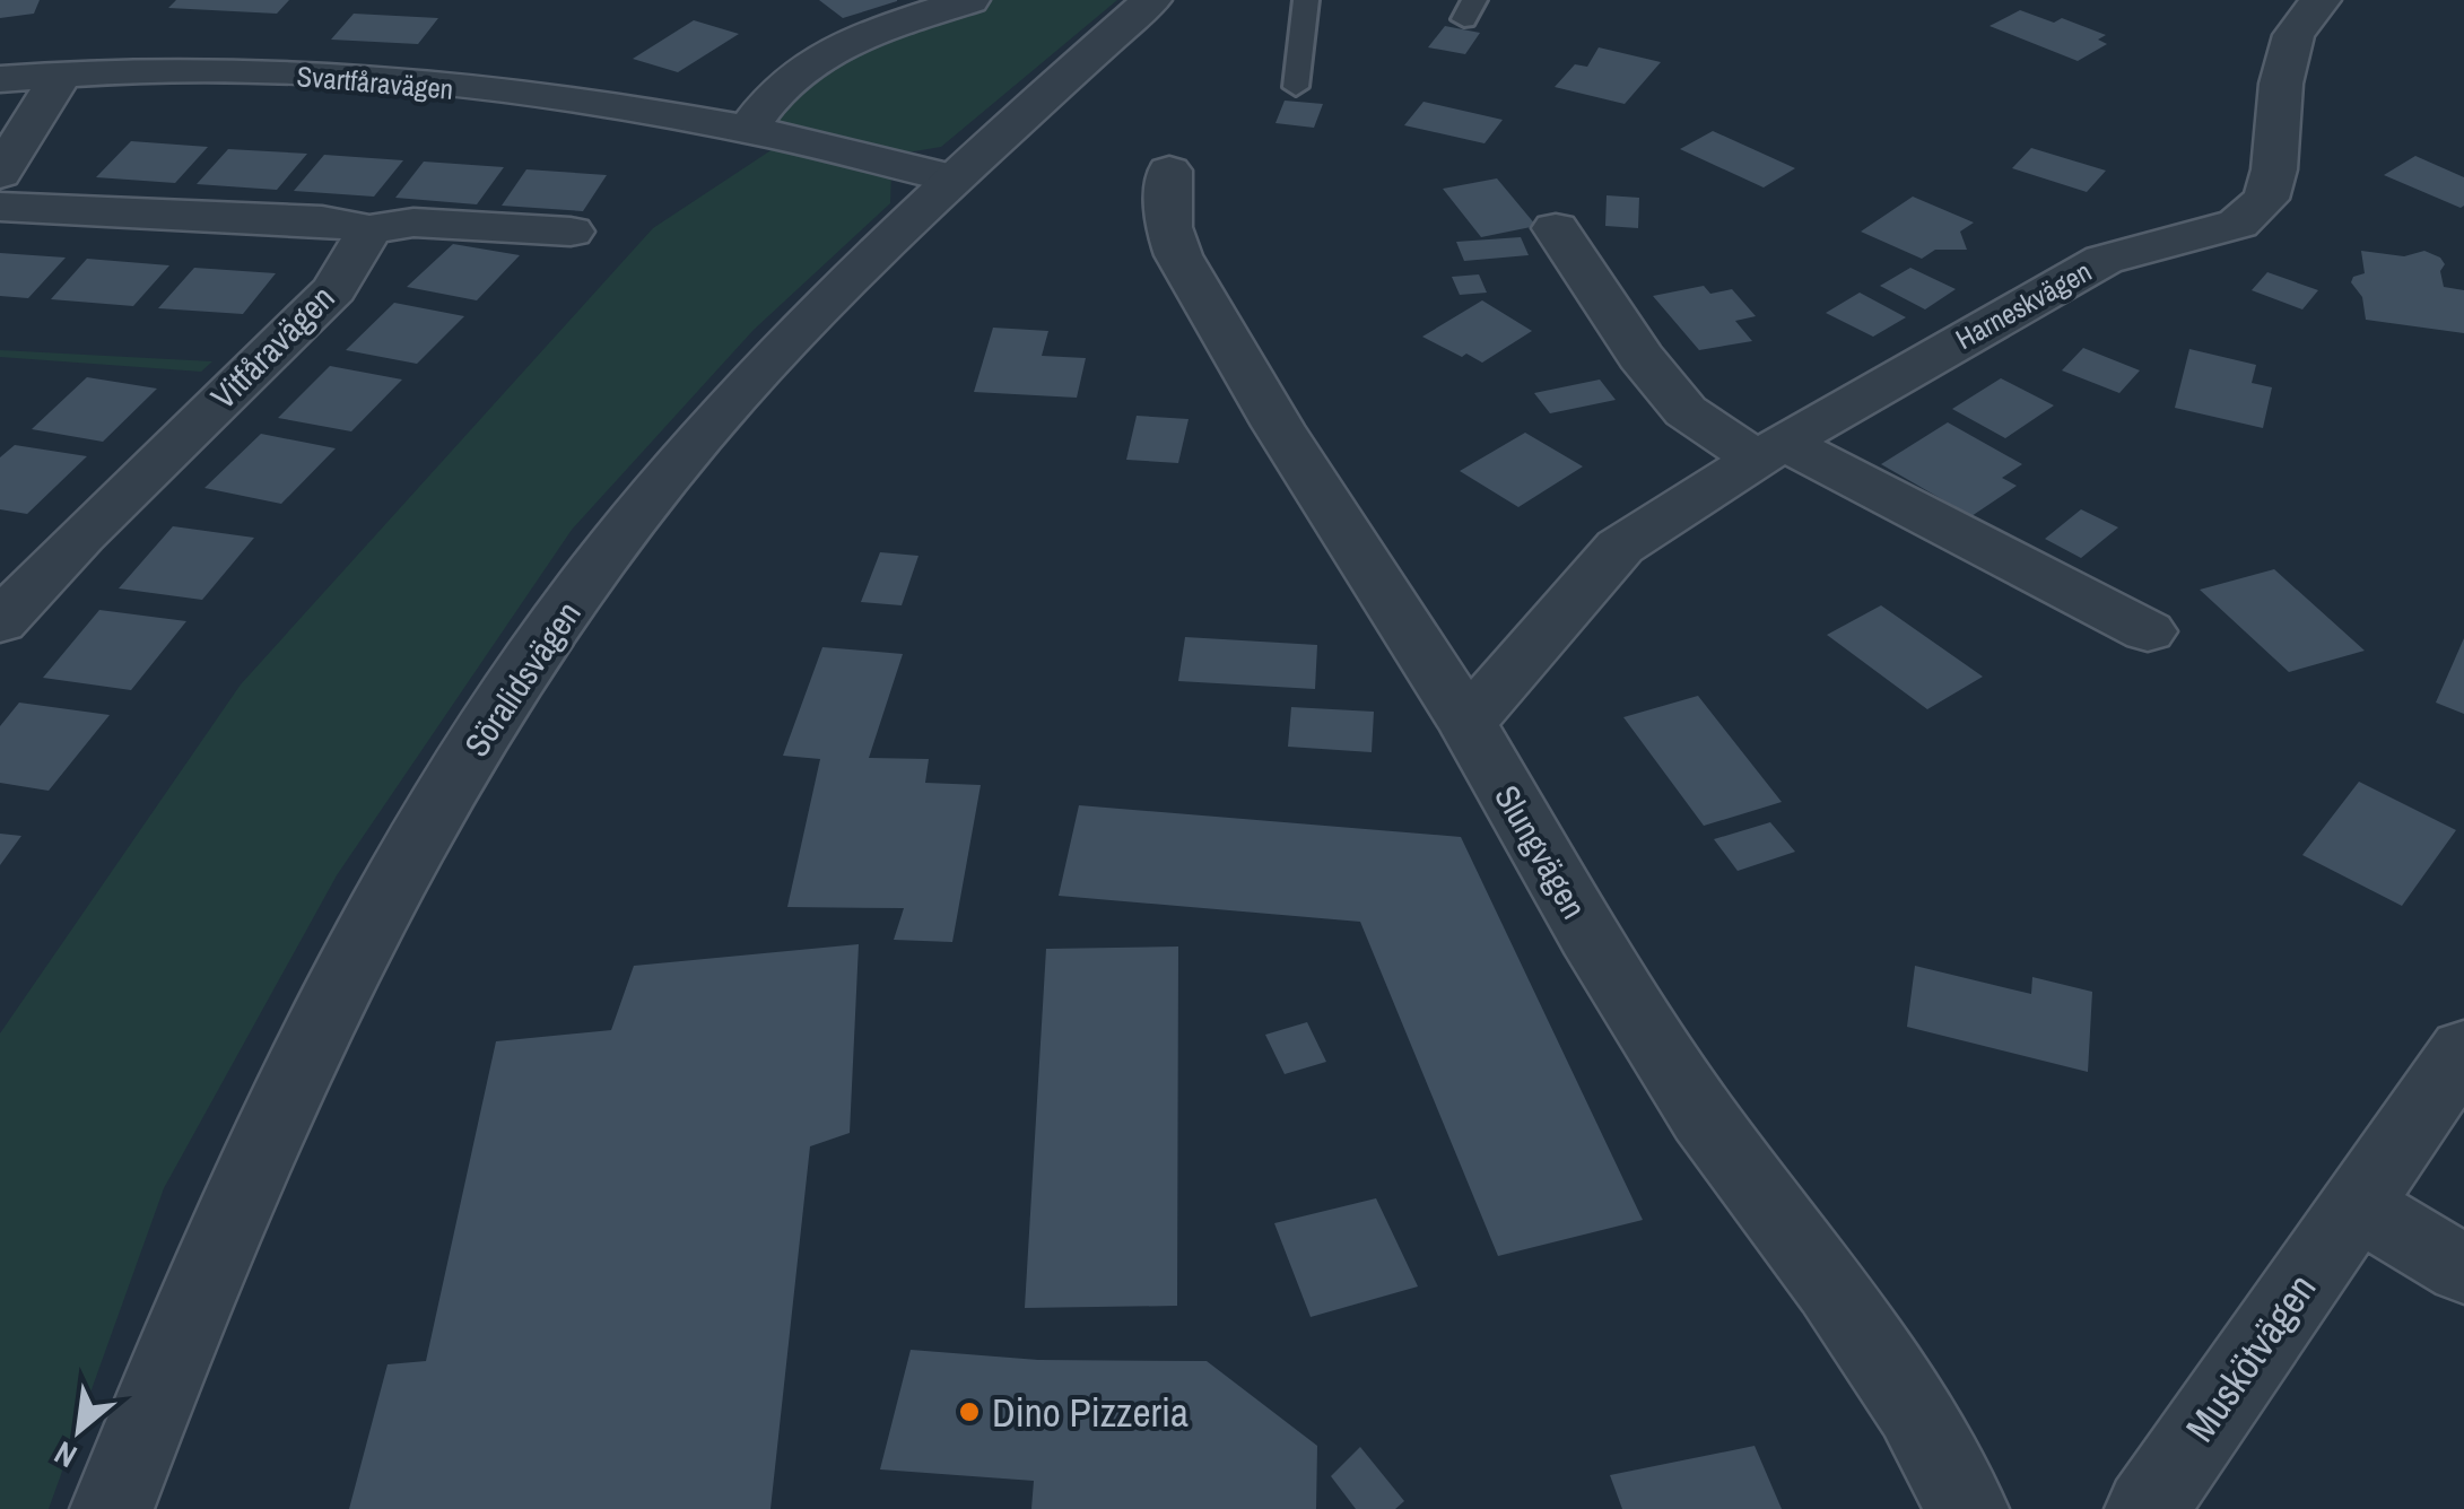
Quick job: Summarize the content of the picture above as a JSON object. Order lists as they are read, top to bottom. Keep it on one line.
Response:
{"streets":{"street":["Svartfåravägen","Harneskvägen","Vitfåravägen","Söralidsvägen","Slungvägen","Muskötvägen"]},"crossings":[["Svartfåravägen","Söralidsvägen"],["Harneskvägen","Slungvägen"]],"places":["Dino Pizzeria"],"north":"bottom left"}
